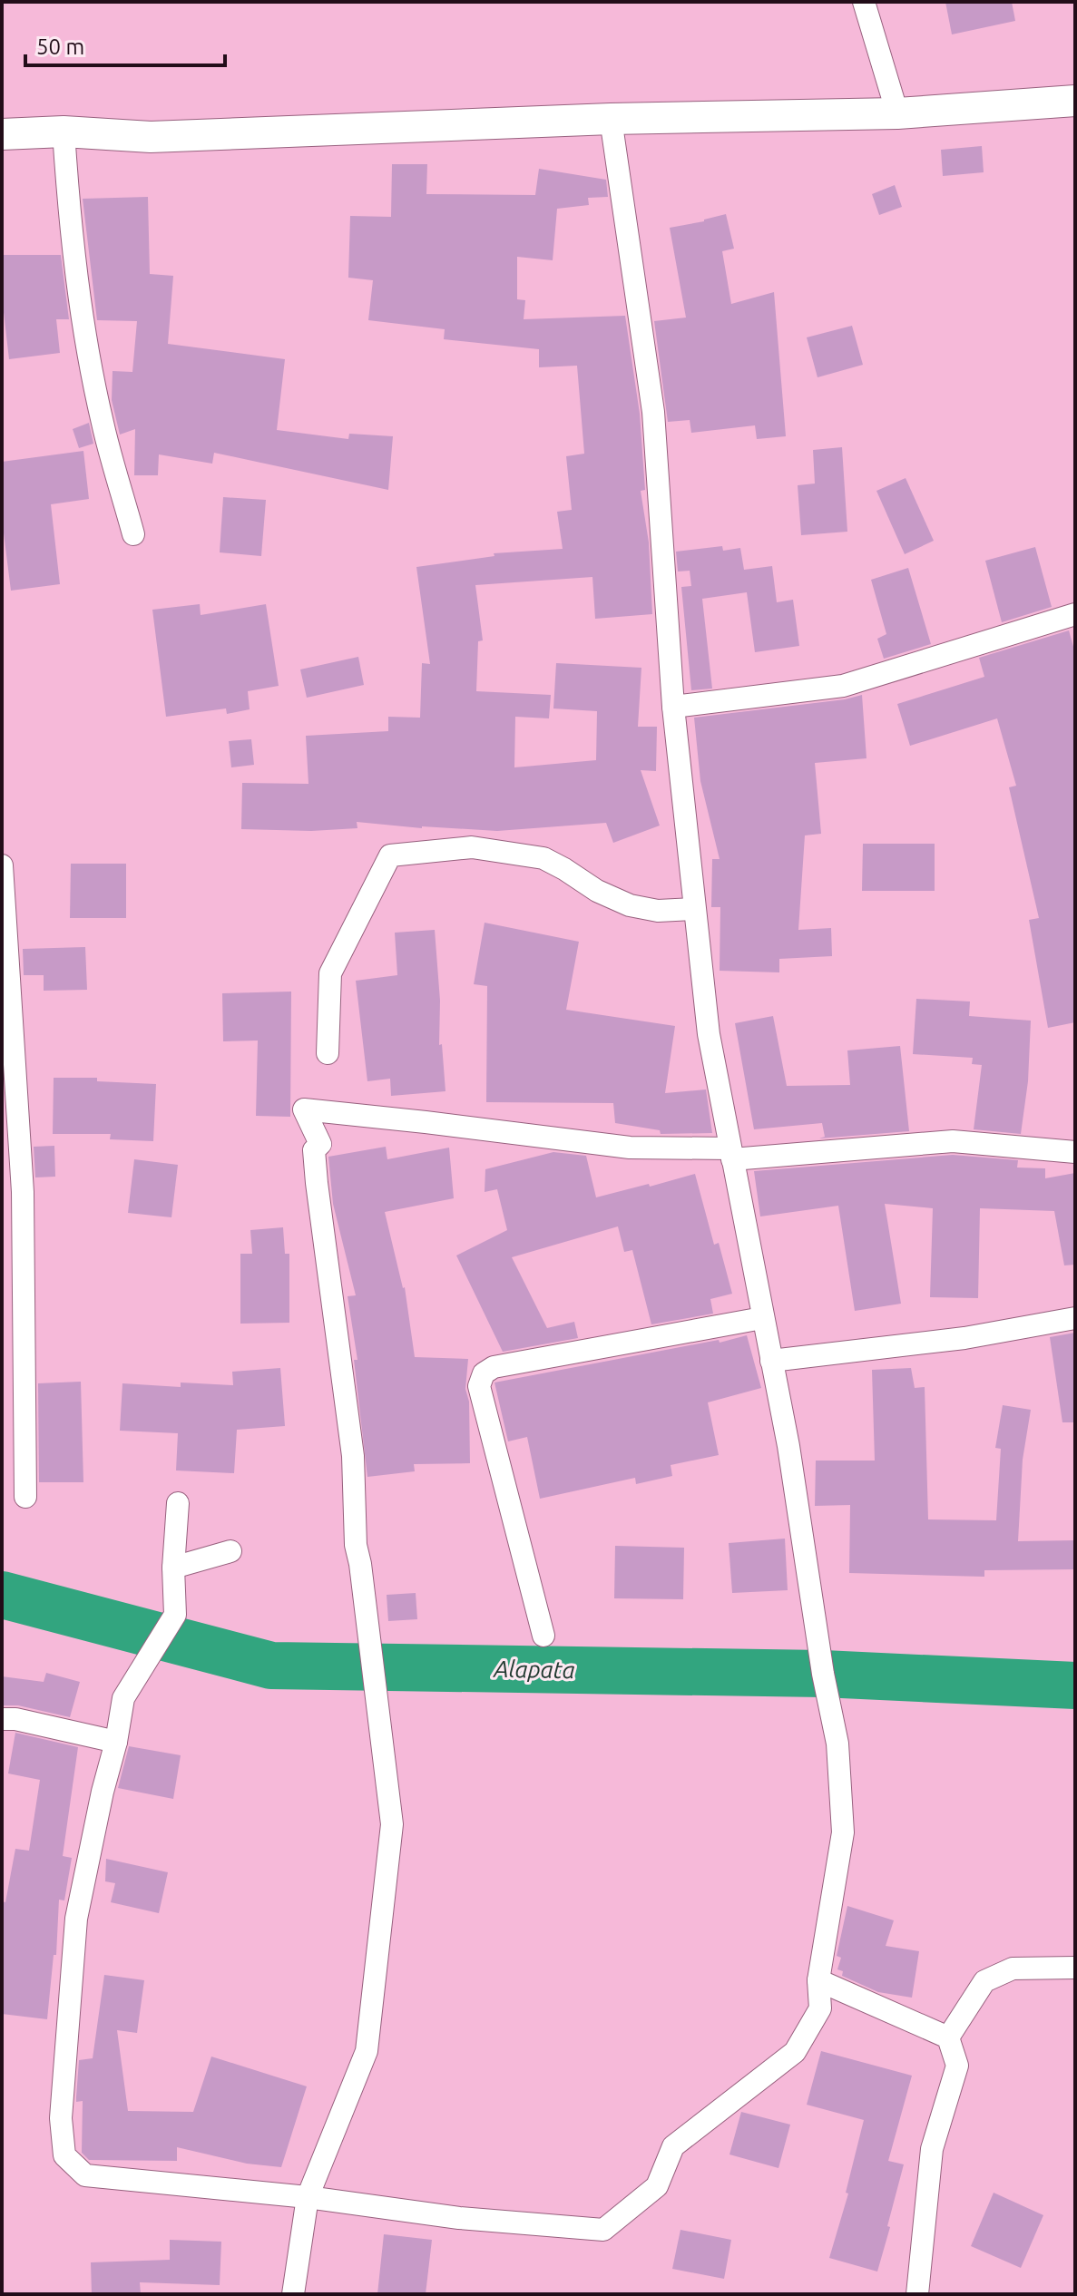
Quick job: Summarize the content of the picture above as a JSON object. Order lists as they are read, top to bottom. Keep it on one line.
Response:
{"water":["Alapata"],"scale_bar":"50 m"}
